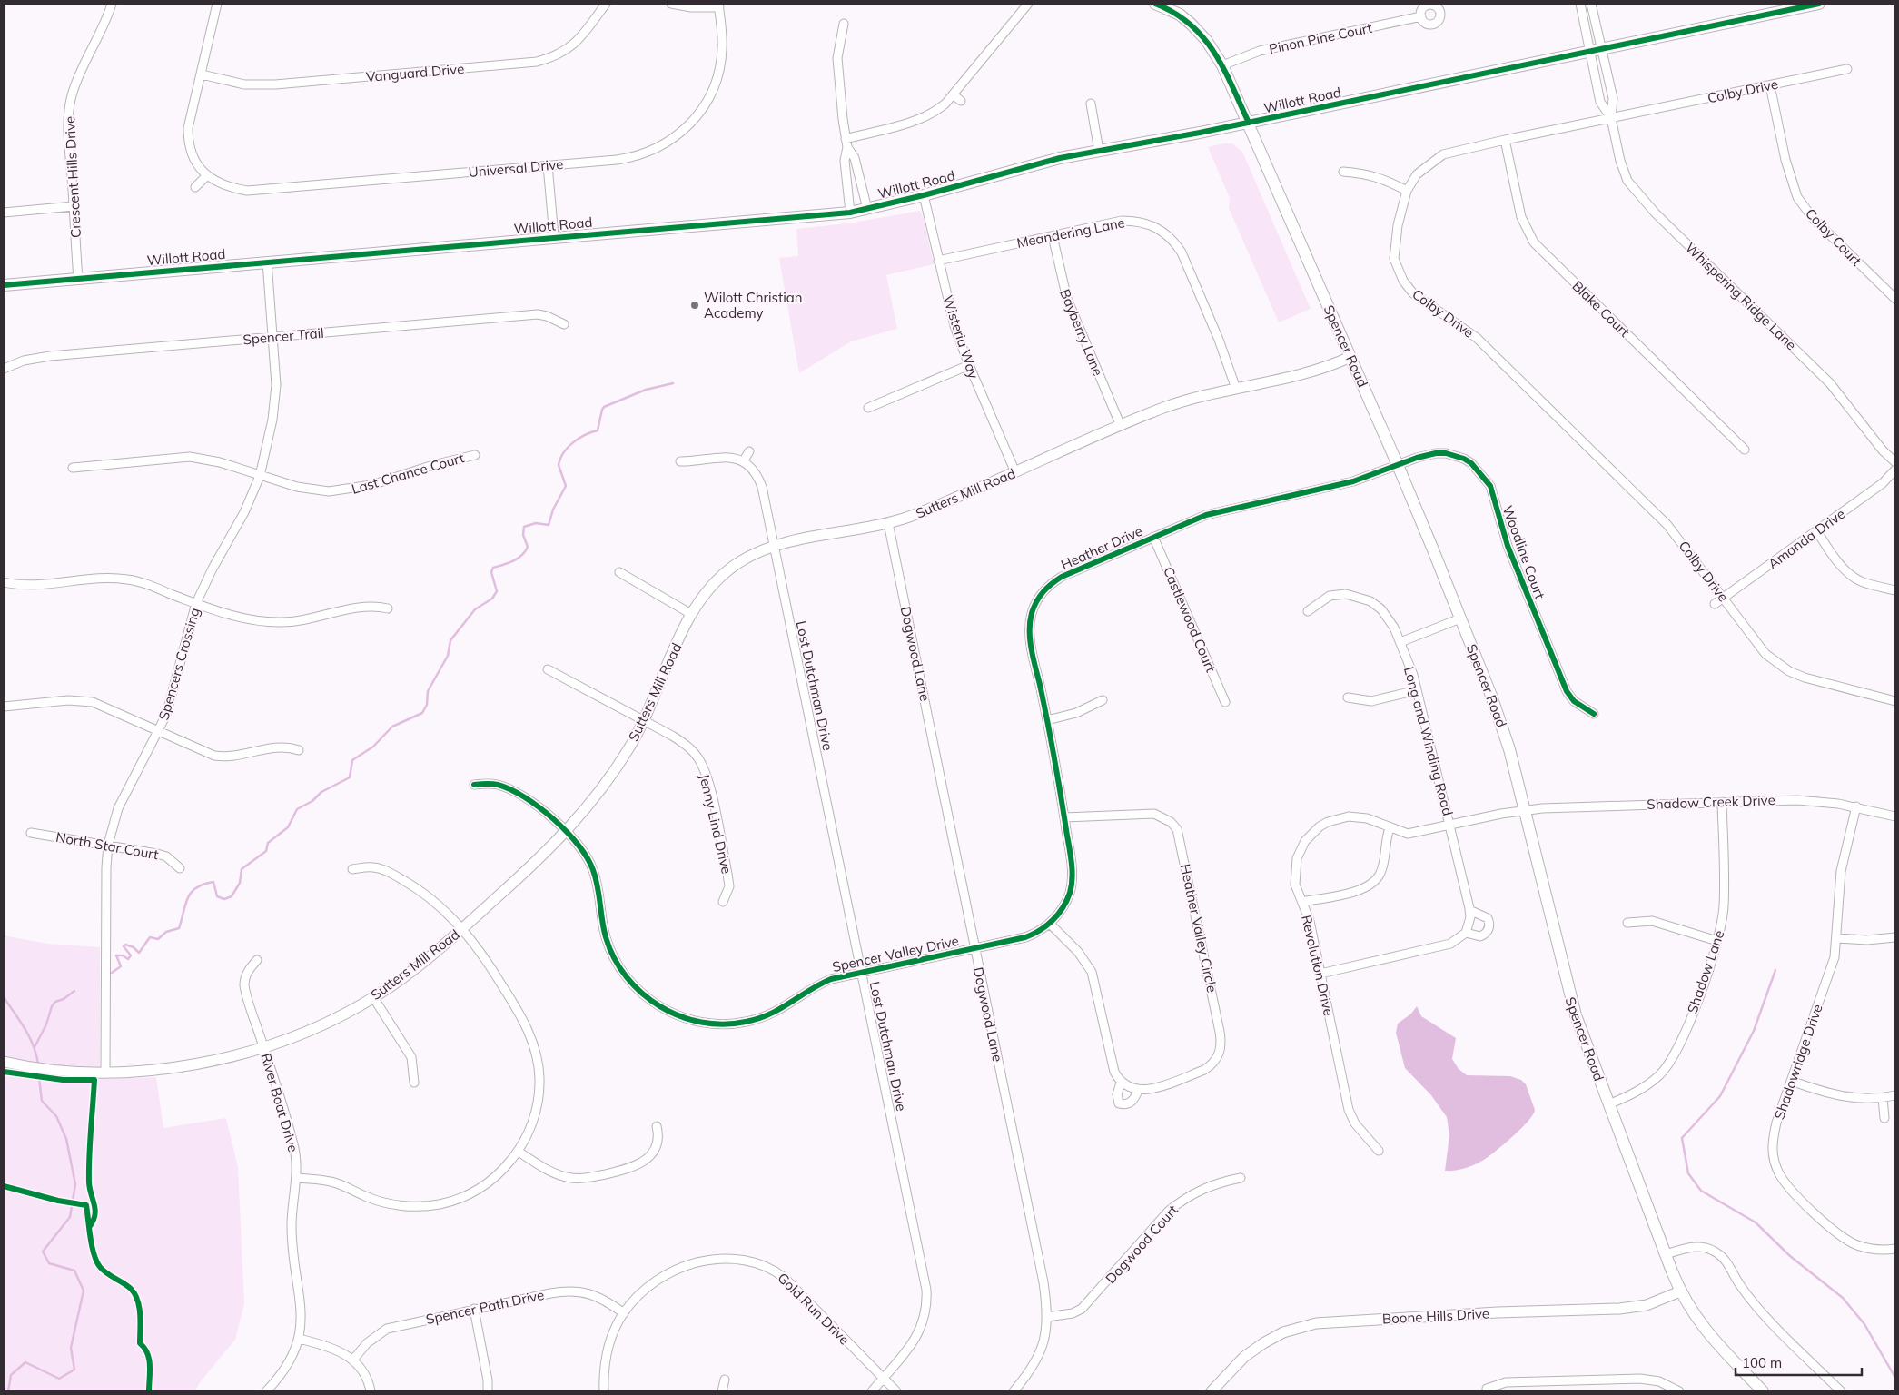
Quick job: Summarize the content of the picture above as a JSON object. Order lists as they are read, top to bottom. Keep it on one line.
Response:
{"streets":{"main road":["Willott Road","Spencer Road"],"street":["Pinon Pine Court","Vanguard Drive","Colby Drive","Universal Drive","Crescent Hills Drive","Meandering Lane","Colby Court","Whispering Ridge Lane","Blake Court","Bayberry Lane","Spencer Trail","Wisteria Way","Last Chance Court","Sutters Mill Road","Amanda Drive","Heather Drive","Woodline Court","Castlewood Court","Dogwood Lane","Spencers Crossing","Lost Dutchman Drive","Long and Winding Road","Shadow Creek Drive","Jenny Lind Drive","North Star Court","Heather Valley Circle","Spencer Valley Drive","Revolution Drive","Shadow Lane","Shadowridge Drive","River Boat Drive","Dogwood Court","Spencer Path Drive","Gold Run Drive","Boone Hills Drive"]},"crossings":[["Pinon Pine Court","Spencer Road"],["Colby Drive","Colby Court"],["Colby Drive","Whispering Ridge Lane"],["Colby Drive","Blake Court"],["Colby Drive","Amanda Drive"],["Willott Road","Crescent Hills Drive"],["Willott Road","Whispering Ridge Lane"],["Willott Road","Wisteria Way"],["Willott Road","Spencer Road"],["Willott Road","Spencers Crossing"],["Meandering Lane","Bayberry Lane"],["Meandering Lane","Wisteria Way"],["Meandering Lane","Sutters Mill Road"],["Bayberry Lane","Sutters Mill Road"],["Spencer Trail","Spencers Crossing"],["Wisteria Way","Sutters Mill Road"],["Spencer Road","Sutters Mill Road"],["Spencer Road","Heather Drive"],["Spencer Road","Woodline Court"],["Spencer Road","Shadow Creek Drive"],["Spencer Road","Revolution Drive"],["Spencer Road","Shadow Lane"],["Spencer Road","Boone Hills Drive"],["Last Chance Court","Spencers Crossing"],["Sutters Mill Road","Dogwood Lane"],["Sutters Mill Road","Spencers Crossing"],["Sutters Mill Road","Lost Dutchman Drive"],["Sutters Mill Road","Jenny Lind Drive"],["Sutters Mill Road","Spencer Valley Drive"],["Sutters Mill Road","River Boat Drive"],["Heather Drive","Woodline Court"],["Heather Drive","Castlewood Court"],["Heather Drive","Heather Valley Circle"],["Heather Drive","Spencer Valley Drive"],["Dogwood Lane","Spencer Valley Drive"],["Dogwood Lane","Dogwood Court"],["Spencers Crossing","North Star Court"],["Lost Dutchman Drive","Spencer Valley Drive"],["Lost Dutchman Drive","Gold Run Drive"],["Long and Winding Road","Revolution Drive"],["Shadow Creek Drive","Revolution Drive"],["Shadow Creek Drive","Shadow Lane"],["Shadow Creek Drive","Shadowridge Drive"],["Heather Valley Circle","Spencer Valley Drive"],["Spencer Path Drive","Gold Run Drive"]],"places":["Wilott Christian Academy"],"scale_bar":"100 m"}
